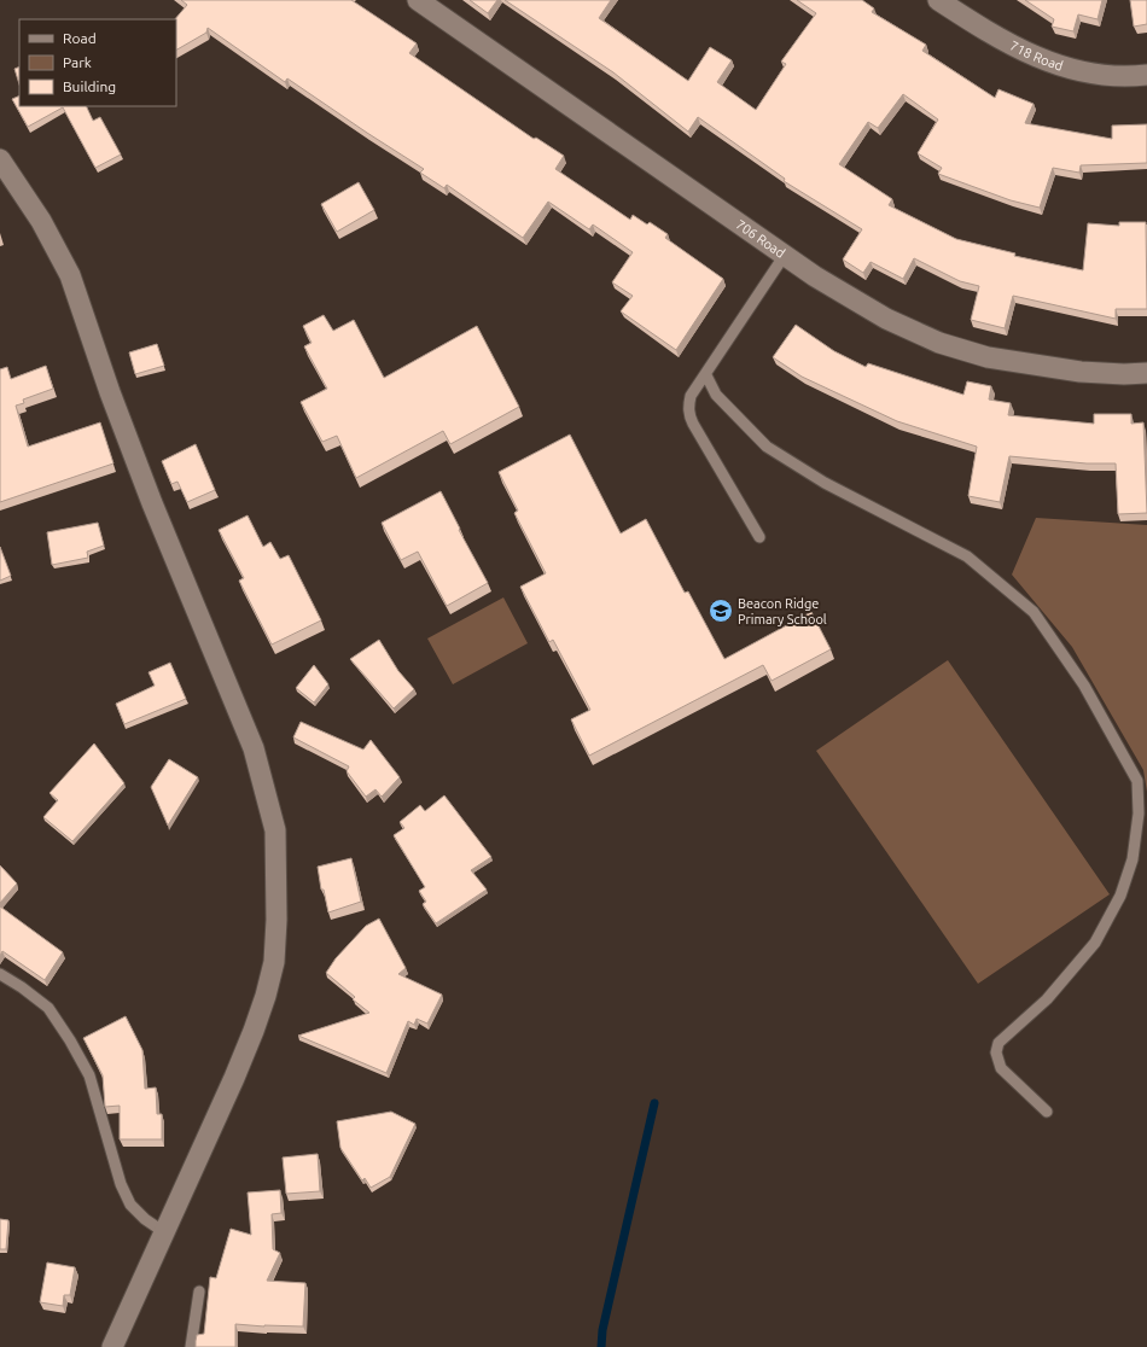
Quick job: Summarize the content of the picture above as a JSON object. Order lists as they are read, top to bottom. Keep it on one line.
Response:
{"streets":{"street":["718 Road","706 Road"]},"places":{"school or university":["Beacon Ridge Primary School"]},"legend":["Road","Park","Building"]}
